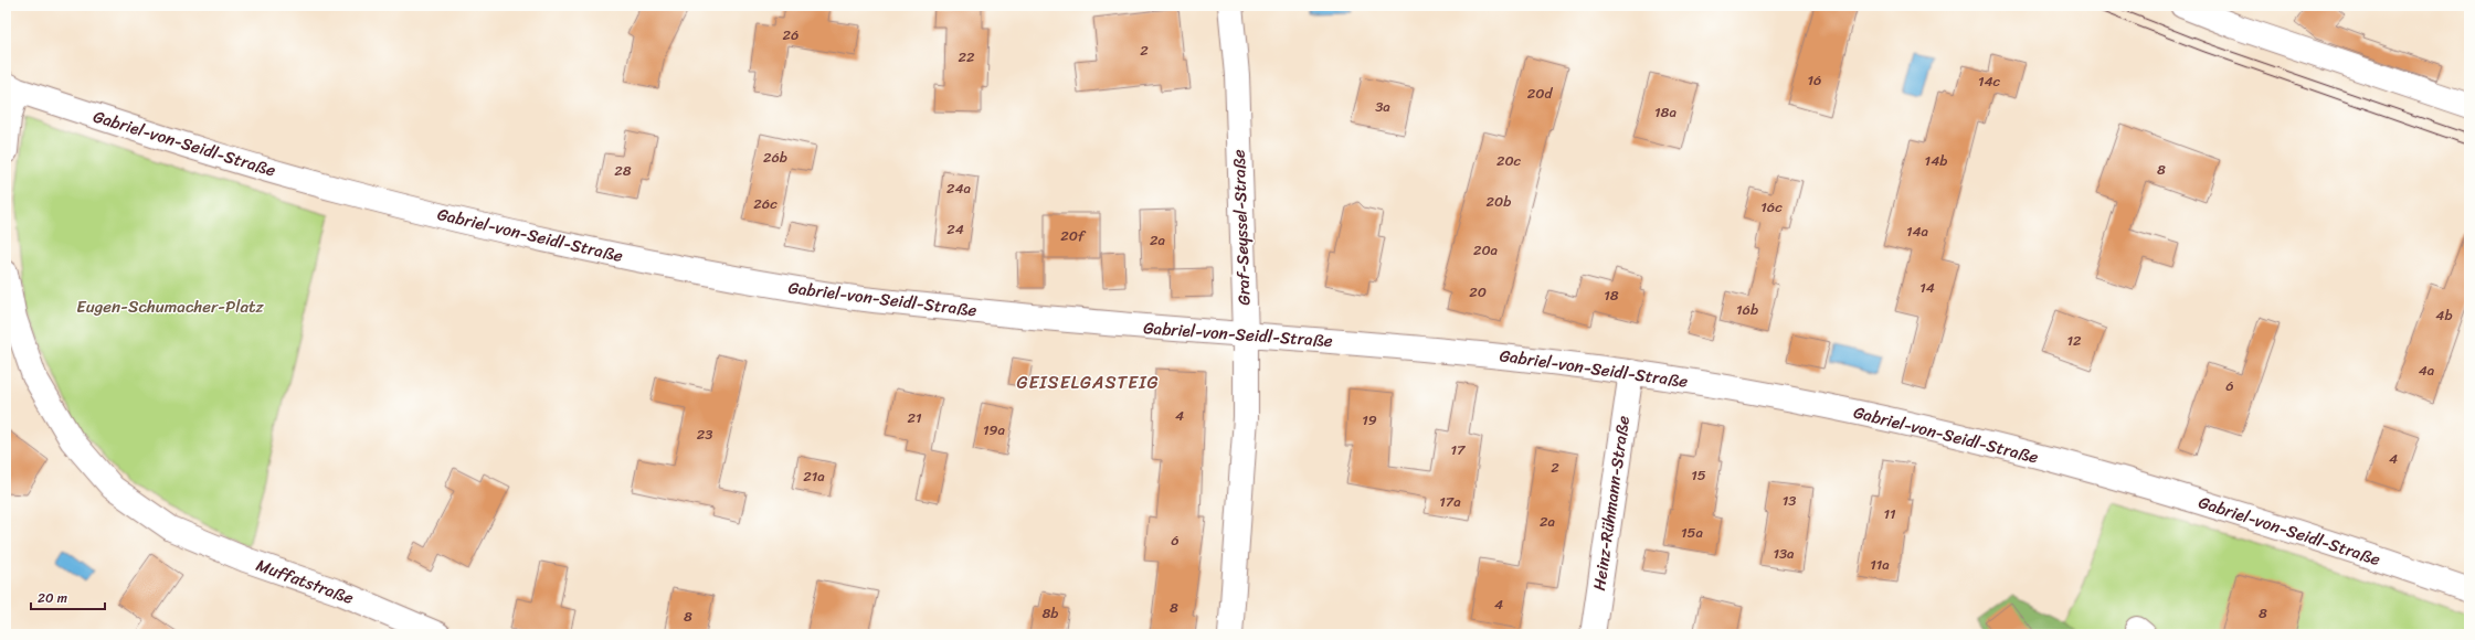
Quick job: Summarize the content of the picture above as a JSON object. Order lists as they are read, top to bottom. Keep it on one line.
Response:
{"streets":{"street":["Gabriel-von-Seidl-Straße","Graf-Seyssel-Straße","Heinz-Rühmann-Straße","Muffatstraße"]},"crossings":[["Gabriel-von-Seidl-Straße","Graf-Seyssel-Straße"],["Gabriel-von-Seidl-Straße","Heinz-Rühmann-Straße"]],"districts":["GEISELGASTEIG"],"parks":["Eugen-Schumacher-Platz"],"house_numbers":["26","2","22","16","14c","20d","3a","18a","26b","20c","14b","8","28","24a","20b","26c","16c","24","14a","20f","2a","20a","14","20","18","16b","4b","12","4a","6","4","21","19","19a","23","17","4","2","15","21a","13","17a","11","2a","15a","6","13a","11a","4","8","8b","8","8"],"scale_bar":"20 m"}
